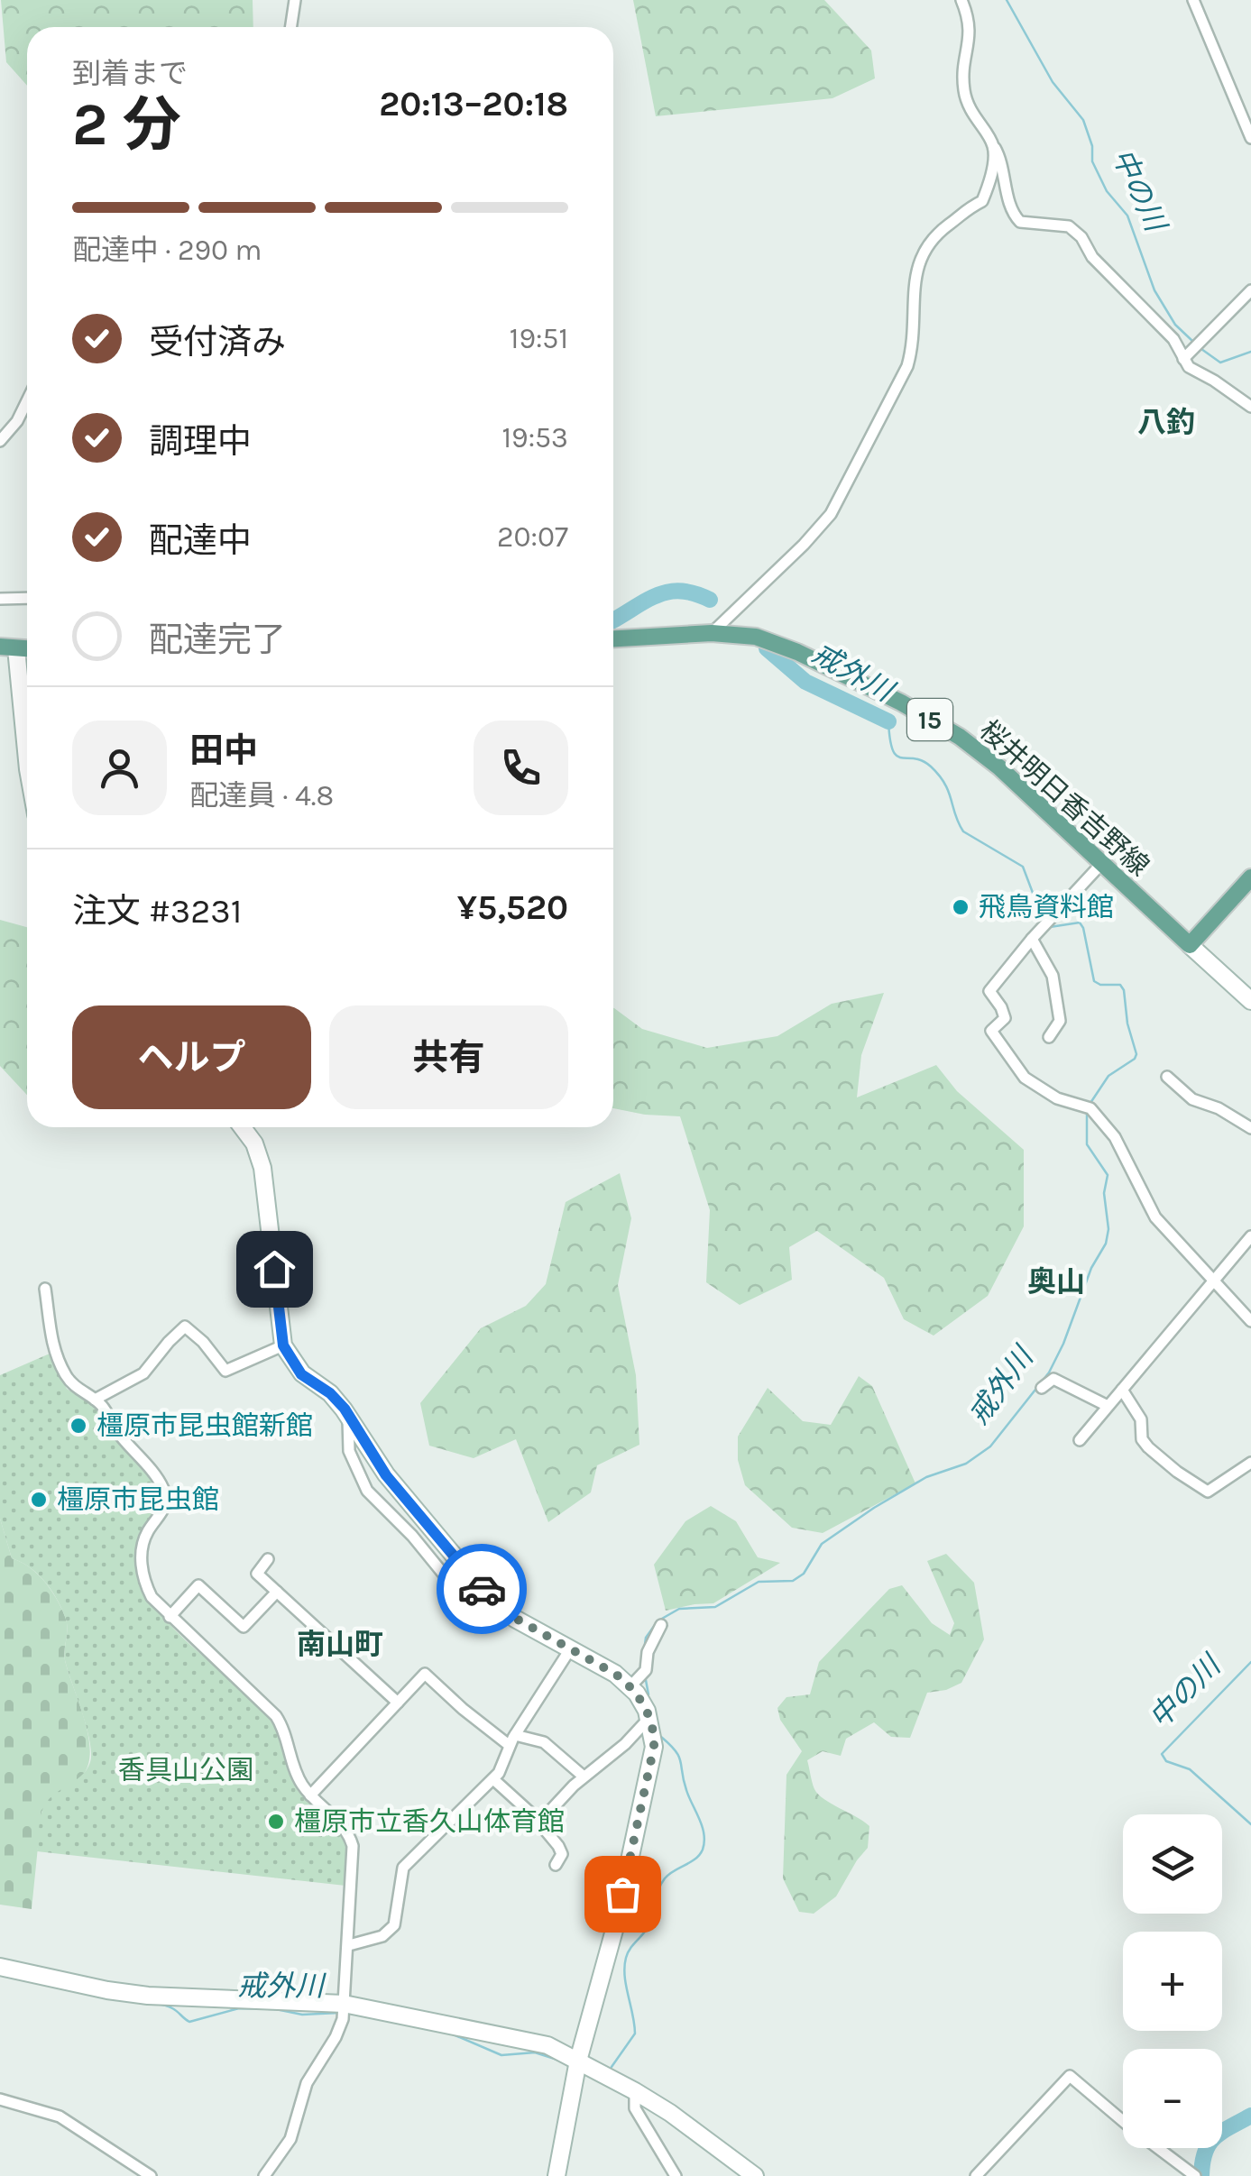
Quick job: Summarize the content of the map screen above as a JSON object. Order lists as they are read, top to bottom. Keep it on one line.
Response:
{"streets":{"main road":["15","桜井明日香吉野線"]},"districts":["八釣","奥山","南山町"],"water":["中の川","戒外川"],"parks":["香具山公園"],"places":["飛鳥資料館","橿原市昆虫館新館","橿原市昆虫館","橿原市立香久山体育館"],"page":{"heading":["2 分","到着まで","20:13–20:18"],"panel":["田中","配達員 · 4.8","注文 #3231","¥5,520"],"bar":"配達中 · 290 m","list":[["受付済み","19:51"],["調理中","19:53"],["配達中","20:07"],"配達完了"],"buttons":["ヘルプ","共有"],"map_buttons":["+","−"]}}
